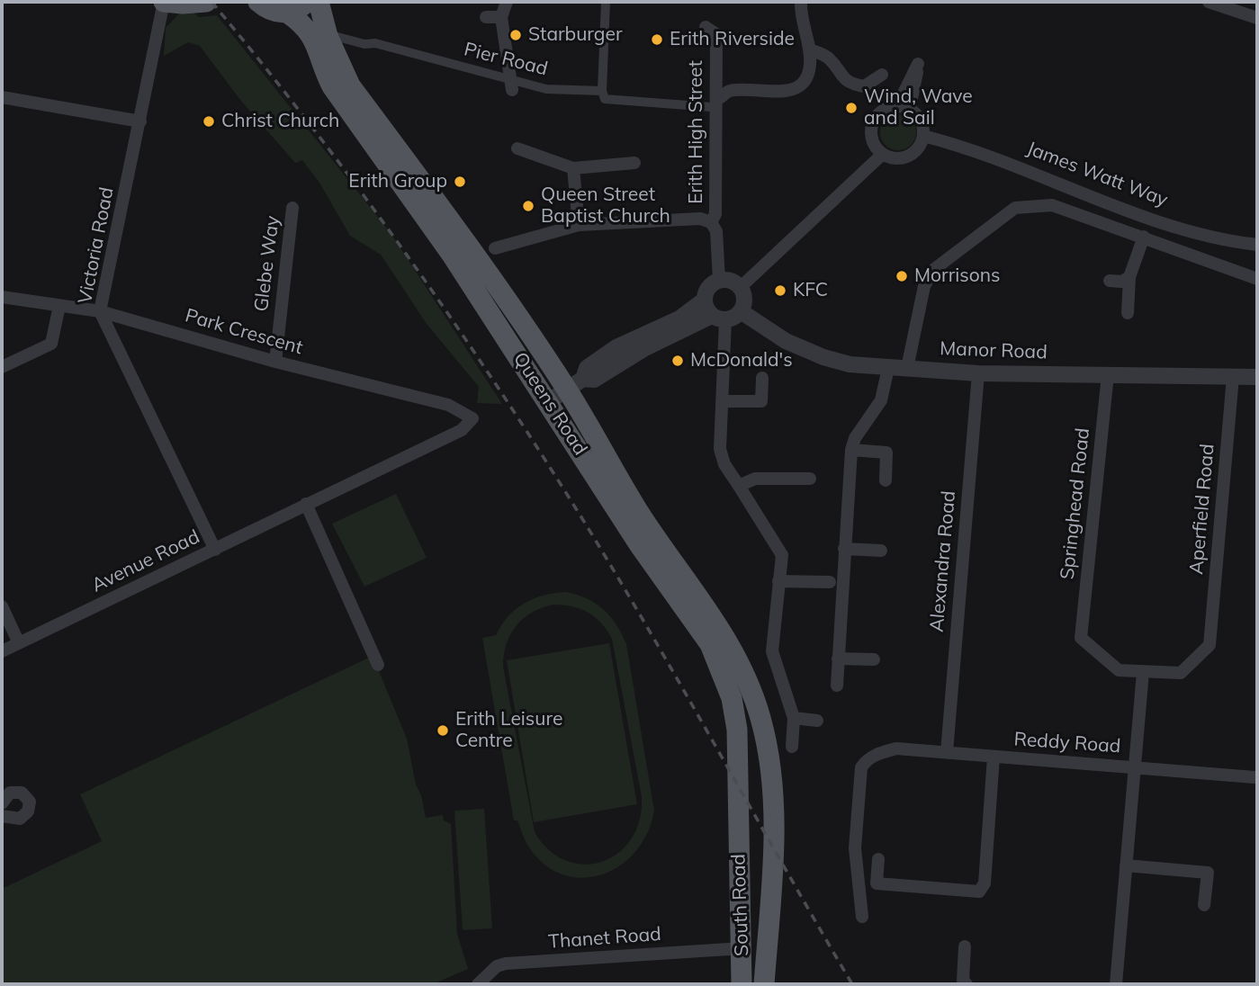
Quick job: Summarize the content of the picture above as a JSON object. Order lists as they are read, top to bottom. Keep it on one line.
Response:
{"streets":{"main road":["Queens Road","South Road"],"street":["Pier Road","Erith High Street","James Watt Way","Victoria Road","Glebe Way","Park Crescent","Manor Road","Springhead Road","Aperfield Road","Avenue Road","Alexandra Road","Reddy Road","Thanet Road"]},"crossings":[["Pier Road","Erith High Street"],["Pier Road","Queens Road"],["Erith High Street","Manor Road"],["Victoria Road","Park Crescent"],["Victoria Road","Avenue Road"],["Glebe Way","Park Crescent"],["Park Crescent","Avenue Road"],["Manor Road","Springhead Road"],["Manor Road","Aperfield Road"],["Manor Road","Alexandra Road"],["Queens Road","South Road"],["Springhead Road","Aperfield Road"],["Alexandra Road","Reddy Road"],["South Road","Thanet Road"]],"places":["Starburger","Erith Riverside","Wind, Wave and Sail","Christ Church","Erith Group","Queen Street Baptist Church","Morrisons","KFC","McDonald's","Erith Leisure Centre"]}
